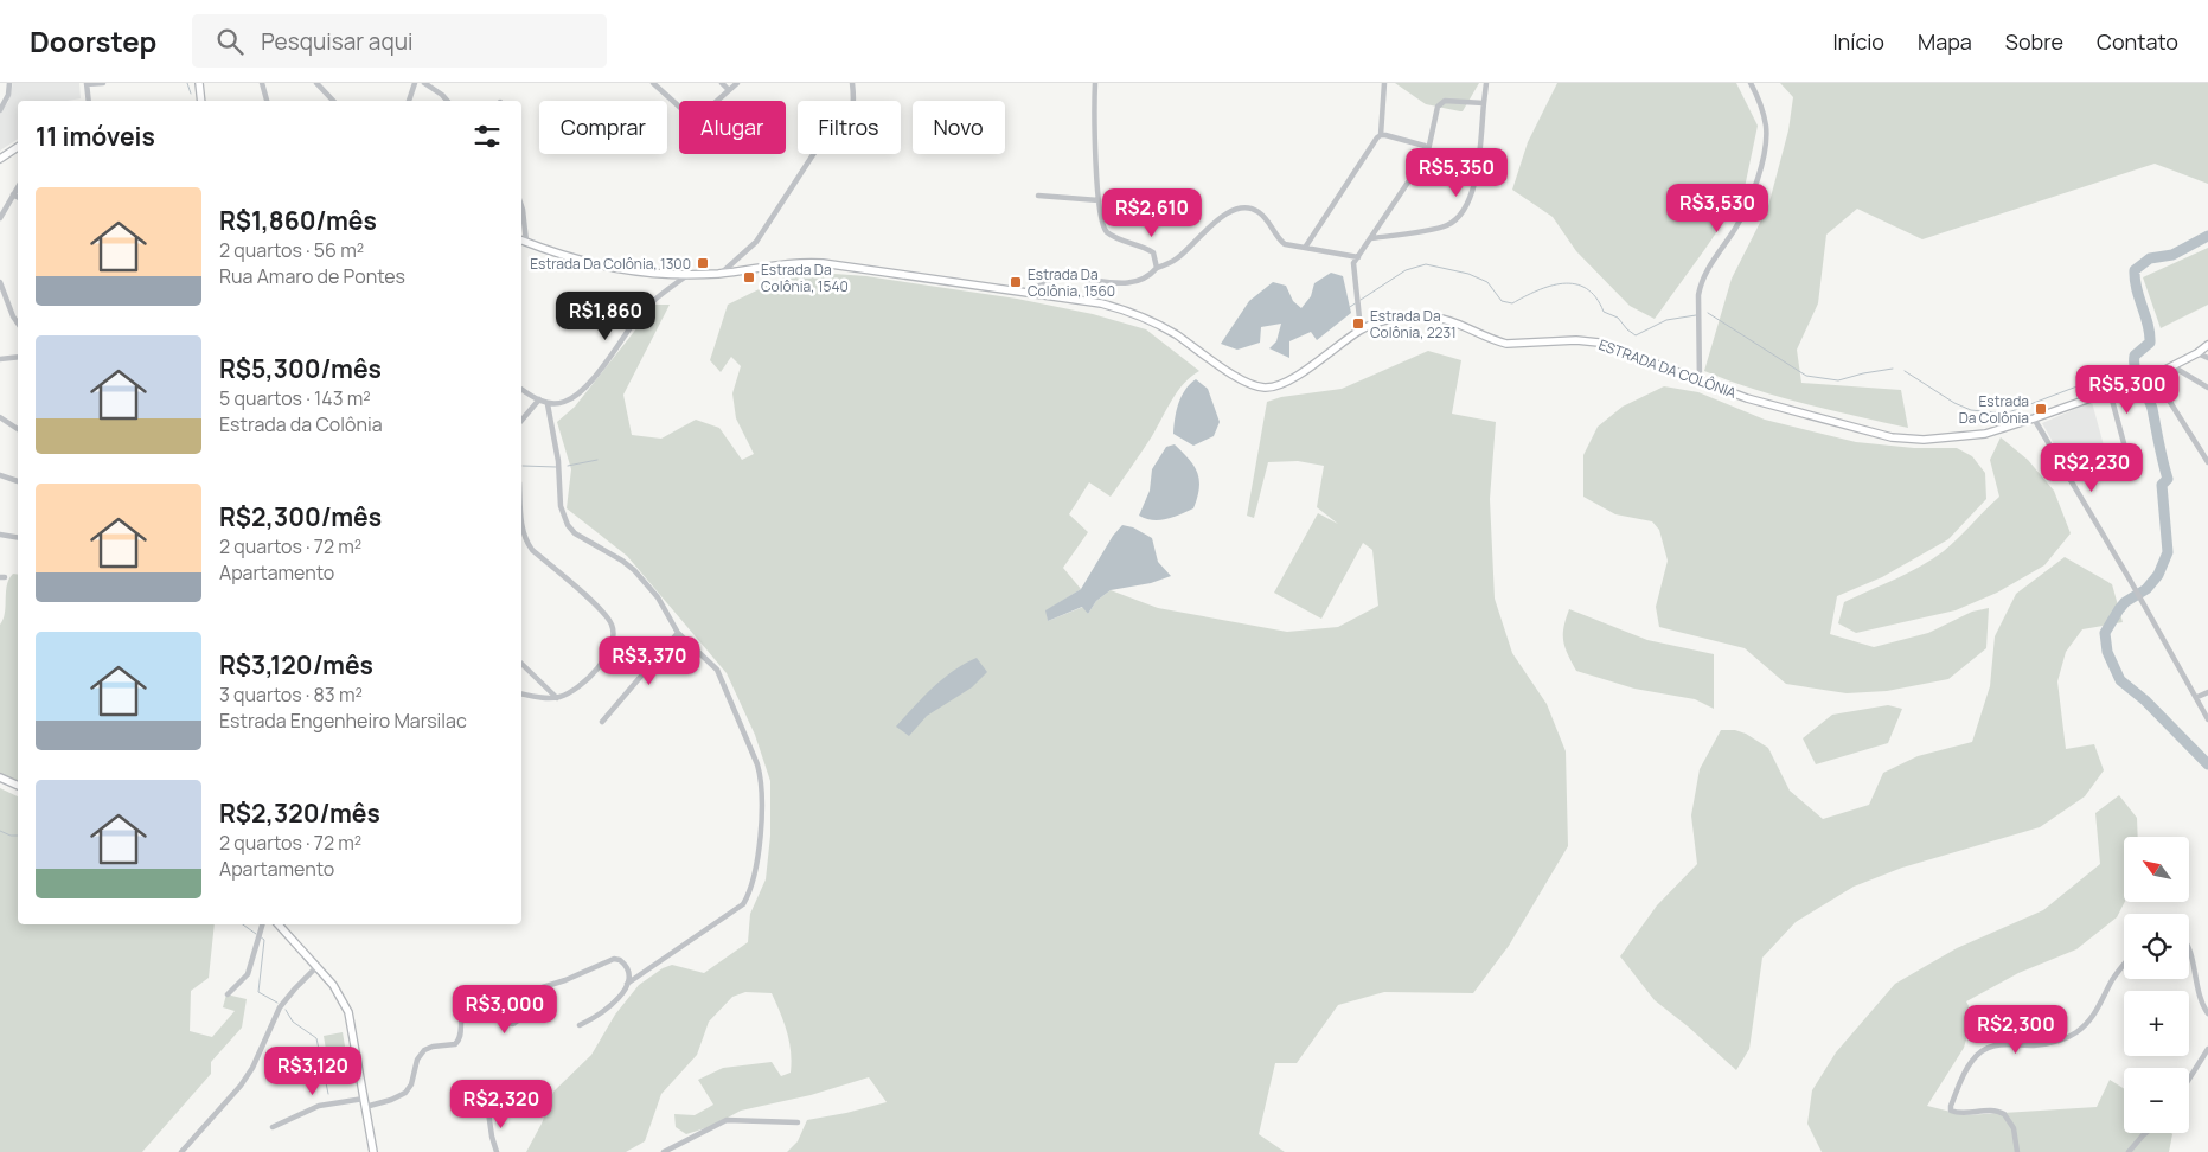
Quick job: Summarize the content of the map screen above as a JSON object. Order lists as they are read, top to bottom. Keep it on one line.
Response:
{"streets":{"main road":["ESTRADA DA COLÔNIA"]},"places":{"transit":["Estrada Da Colônia, 1300","Estrada Da Colônia, 1540","Estrada Da Colônia, 1560","Estrada Da Colônia, 2231","Estrada Da Colônia"]},"north":"top left","page":{"header":"Doorstep","search":"Pesquisar aqui","nav":["Início","Mapa","Sobre","Contato"],"chip":["Comprar","Alugar","Filtros","Novo"],"heading":"11 imóveis","price":["R$5,350","R$3,530","R$2,610","R$1,860","R$5,300","R$2,230","R$3,370","R$3,000","R$2,300","R$3,120","R$2,320"],"list":[{"name":"R$1,860/mês","note":"2 quartos · 56 m² · Rua Amaro de Pontes"},{"name":"R$5,300/mês","note":"5 quartos · 143 m² · Estrada da Colônia"},{"name":"R$2,300/mês","note":"2 quartos · 72 m² · Apartamento"},{"name":"R$3,120/mês","note":"3 quartos · 83 m² · Estrada Engenheiro Marsilac"},{"name":"R$2,320/mês","note":"2 quartos · 72 m² · Apartamento"}],"map_buttons":["+","−"]}}
